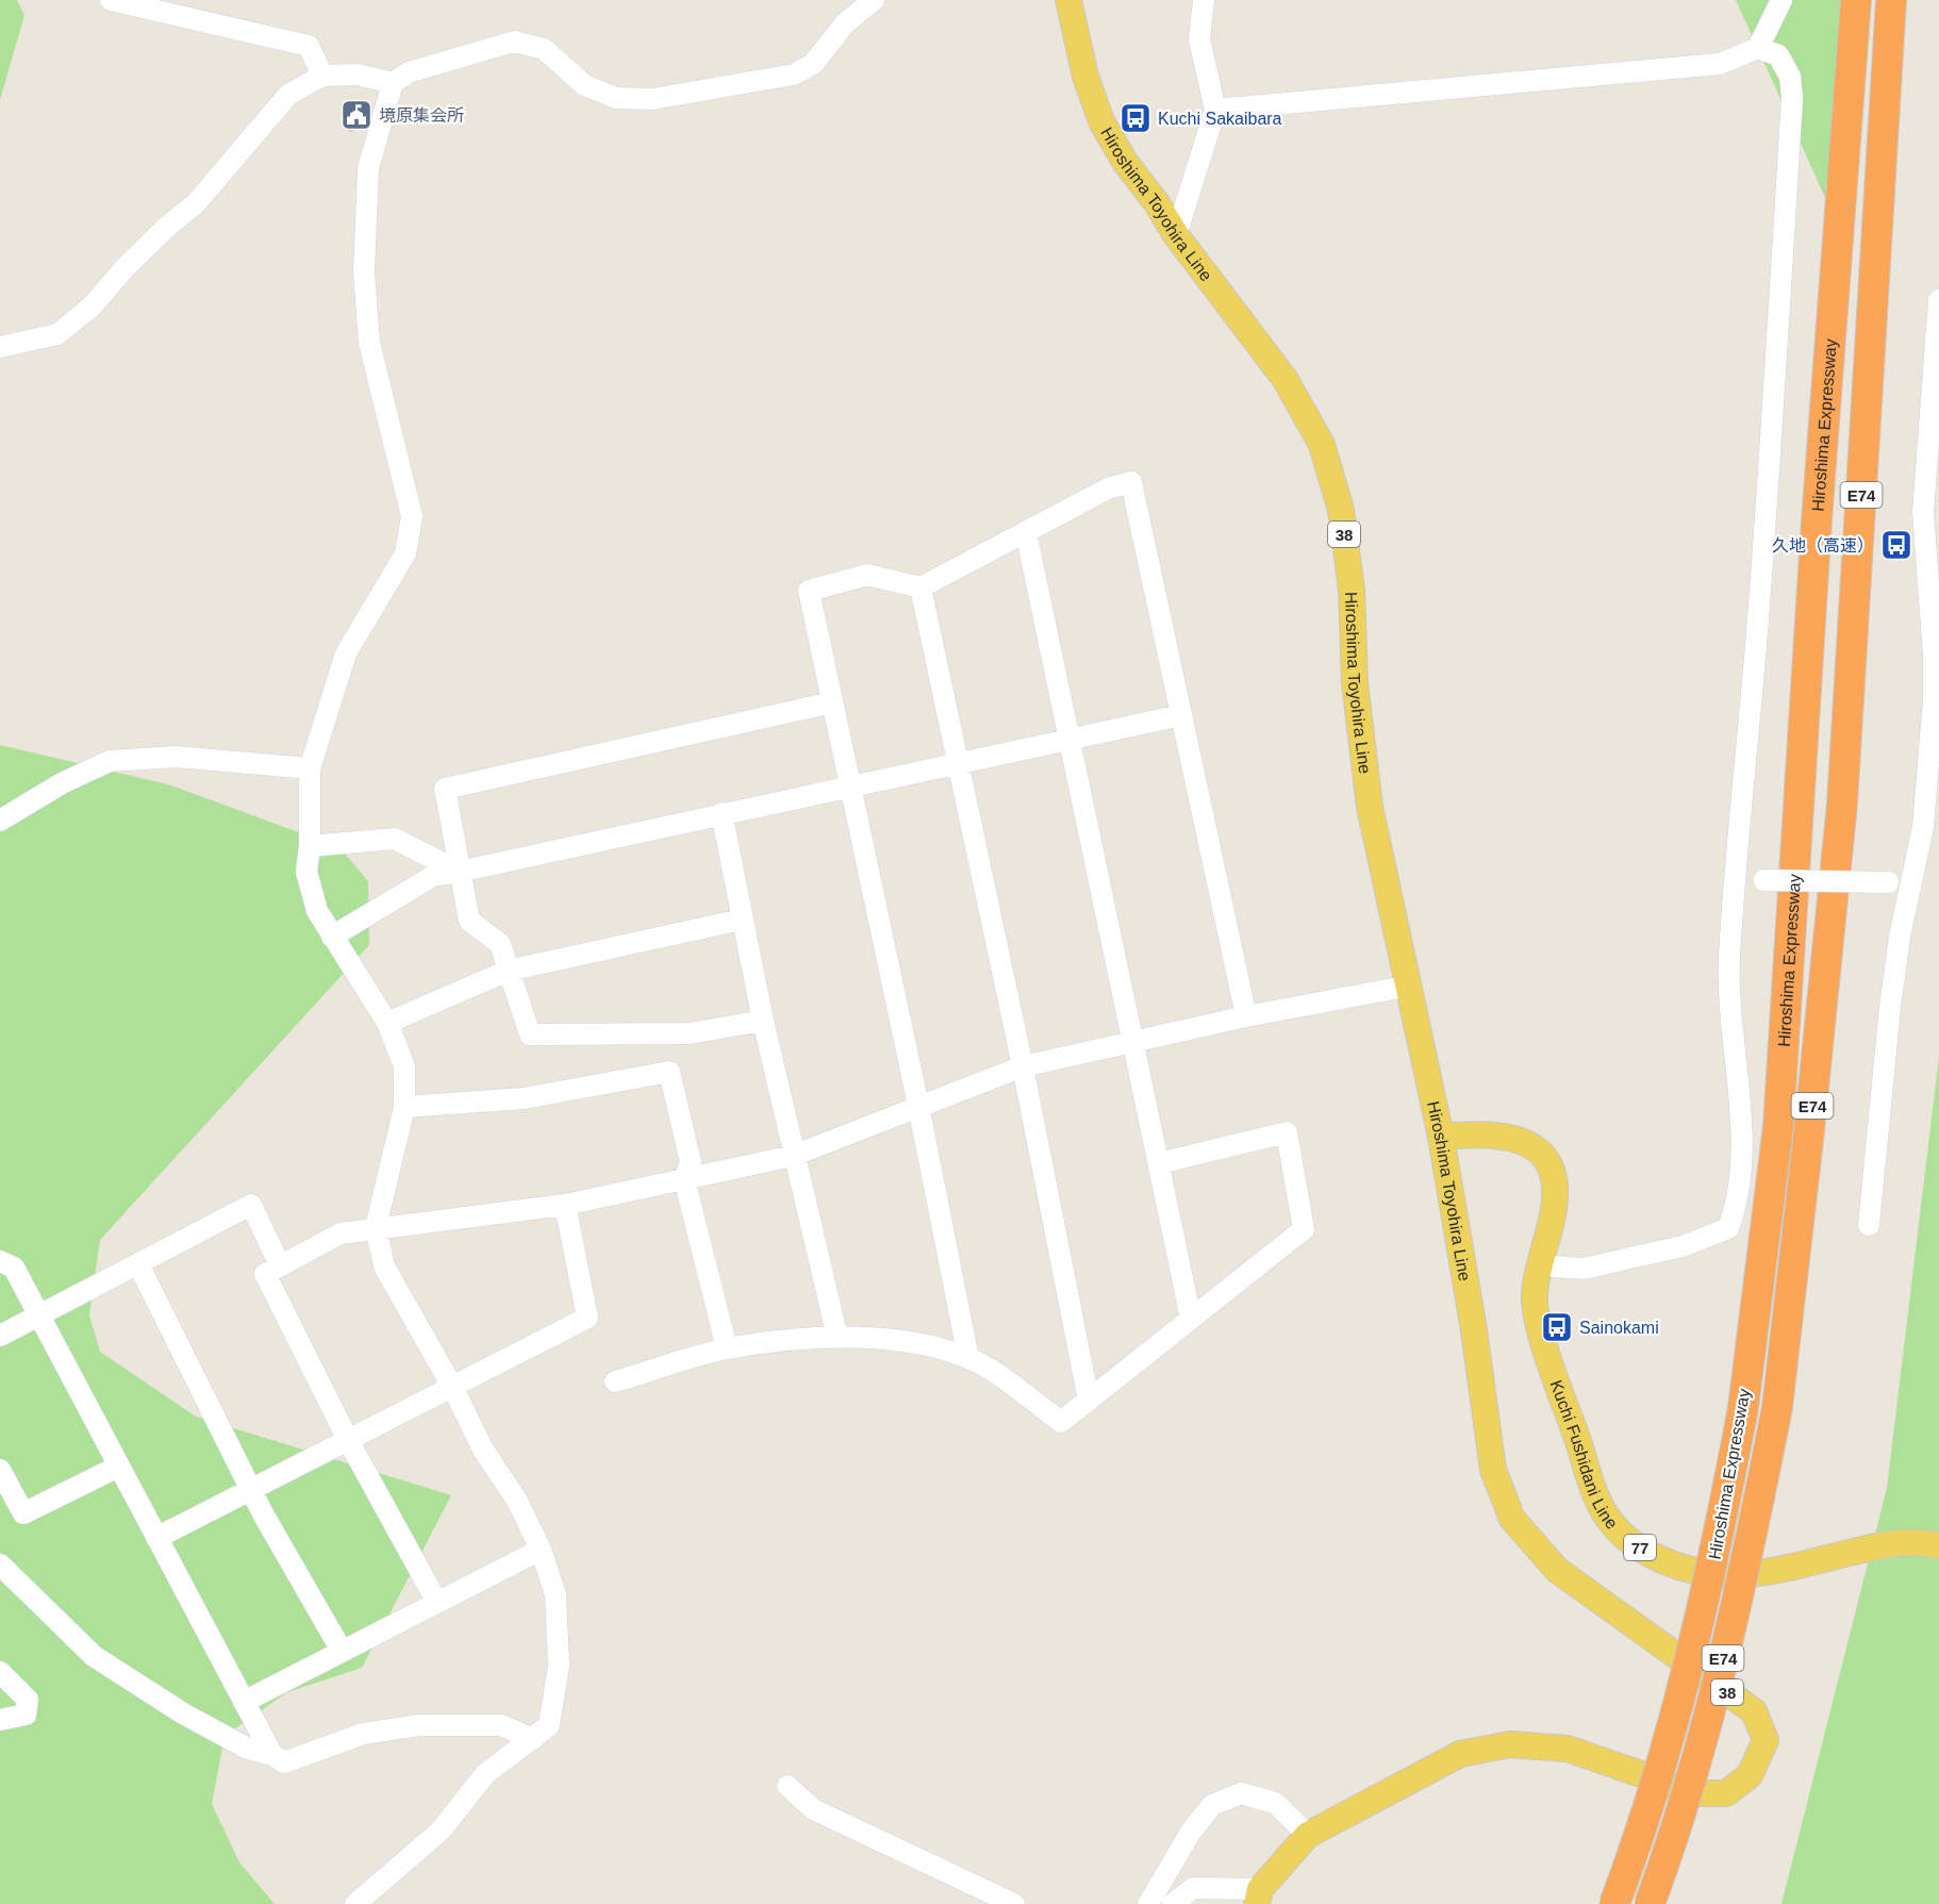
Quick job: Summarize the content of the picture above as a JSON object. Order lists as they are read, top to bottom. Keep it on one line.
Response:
{"streets":{"highway":["Hiroshima Expressway","E74"],"main road":["Hiroshima Toyohira Line","38","Kuchi Fushidani Line","77"]},"crossings":[["Hiroshima Toyohira Line","Kuchi Fushidani Line"]],"places":{"public building":["境原集会所"],"bus stop":["Kuchi Sakaibara","久地（高速）","Sainokami"]}}
